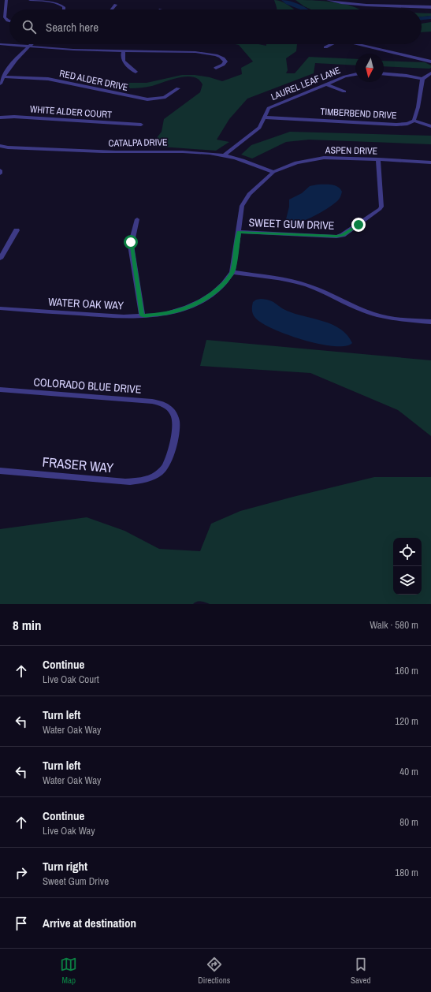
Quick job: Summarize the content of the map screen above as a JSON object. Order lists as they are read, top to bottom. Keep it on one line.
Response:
{"streets":{"street":["RED ALDER DRIVE","LAUREL LEAF LANE","WHITE ALDER COURT","TIMBERBEND DRIVE","CATALPA DRIVE","ASPEN DRIVE","SWEET GUM DRIVE","WATER OAK WAY","COLORADO BLUE DRIVE","FRASER WAY"]},"crossings":[["LAUREL LEAF LANE","TIMBERBEND DRIVE"],["LAUREL LEAF LANE","CATALPA DRIVE"],["CATALPA DRIVE","ASPEN DRIVE"],["ASPEN DRIVE","SWEET GUM DRIVE"],["ASPEN DRIVE","WATER OAK WAY"],["COLORADO BLUE DRIVE","FRASER WAY"]],"north":"bottom","page":{"search":"Search here","heading":["8 min","Walk · 580 m"],"list":[["Continue","Live Oak Court","160 m"],["Turn left","Water Oak Way","120 m"],["Turn left","Water Oak Way","40 m"],["Continue","Live Oak Way","80 m"],["Turn right","Sweet Gum Drive","180 m"],"Arrive at destination"],"nav":["Map","Directions","Saved"]}}
